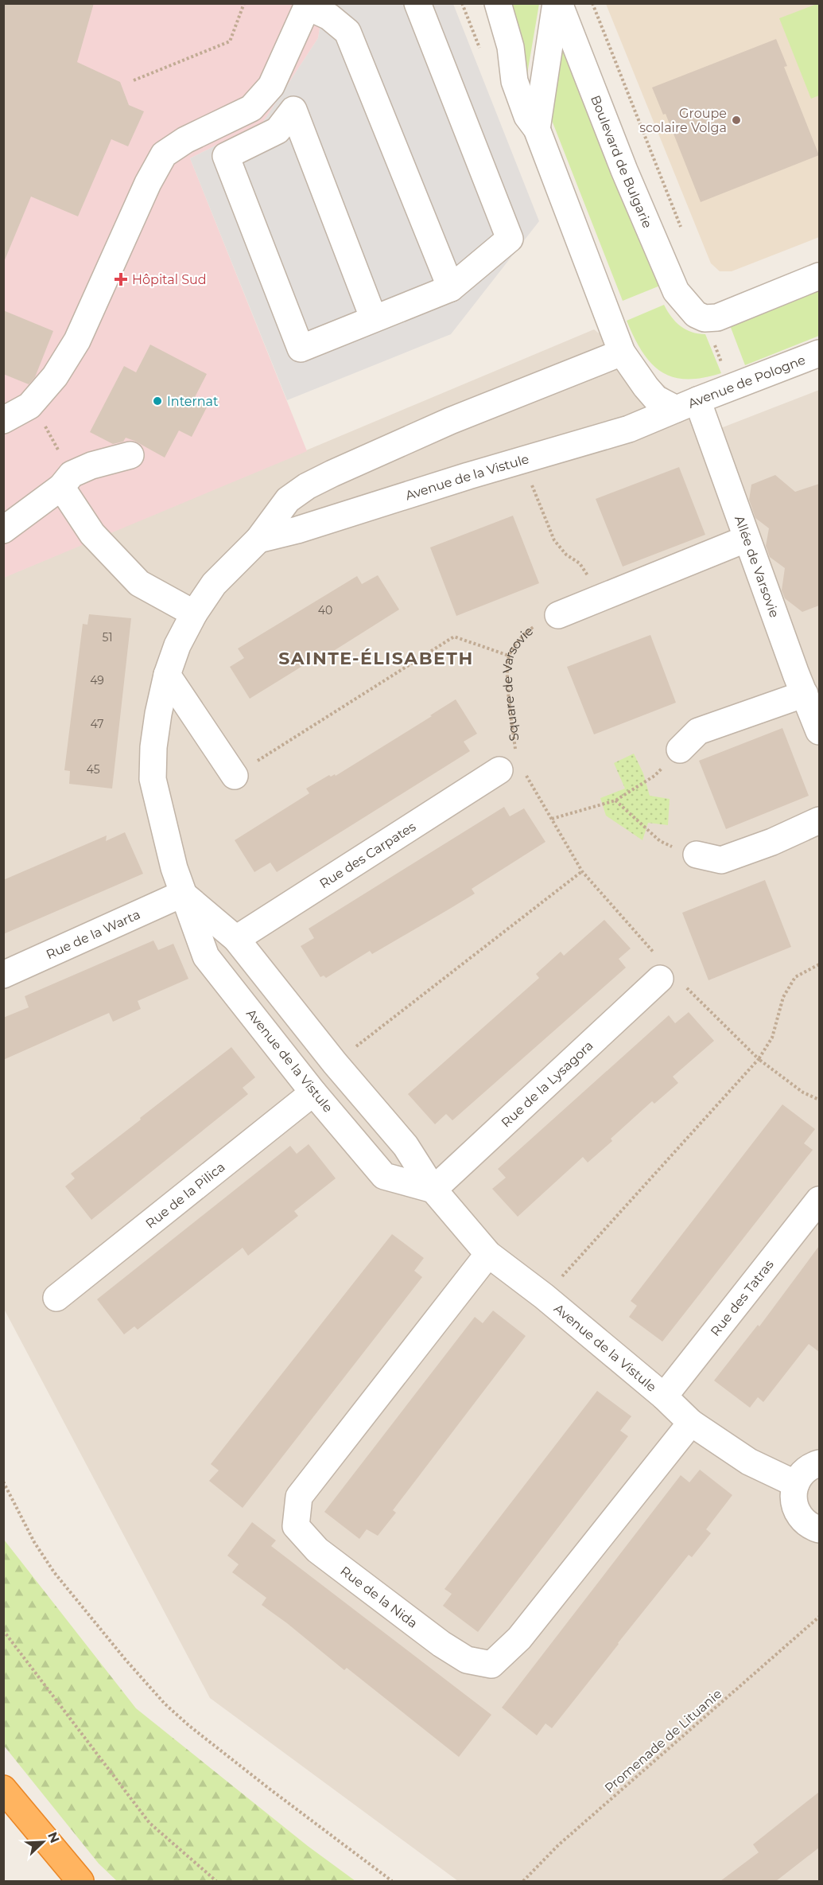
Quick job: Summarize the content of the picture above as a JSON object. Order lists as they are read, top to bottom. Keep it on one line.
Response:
{"streets":{"street":["Boulevard de Bulgarie","Avenue de Pologne","Avenue de la Vistule","Allée de Varsovie","Square de Varsovie","Rue des Carpates","Rue de la Warta","Rue de la Lysagora","Rue de la Pilica","Rue des Tatras","Rue de la Nida"],"path":["Promenade de Lituanie"]},"crossings":[["Avenue de Pologne","Avenue de la Vistule"],["Avenue de Pologne","Allée de Varsovie"],["Avenue de la Vistule","Allée de Varsovie"],["Avenue de la Vistule","Rue des Carpates"],["Avenue de la Vistule","Rue de la Warta"],["Avenue de la Vistule","Rue de la Lysagora"],["Avenue de la Vistule","Rue de la Pilica"],["Avenue de la Vistule","Rue des Tatras"],["Avenue de la Vistule","Rue de la Nida"],["Allée de Varsovie","Square de Varsovie"]],"districts":["SAINTE-ÉLISABETH"],"places":{"other":["Groupe scolaire Volga","Internat"],"health":["Hôpital Sud"]},"house_numbers":["40","51","49","47","45"],"north":"top right"}
